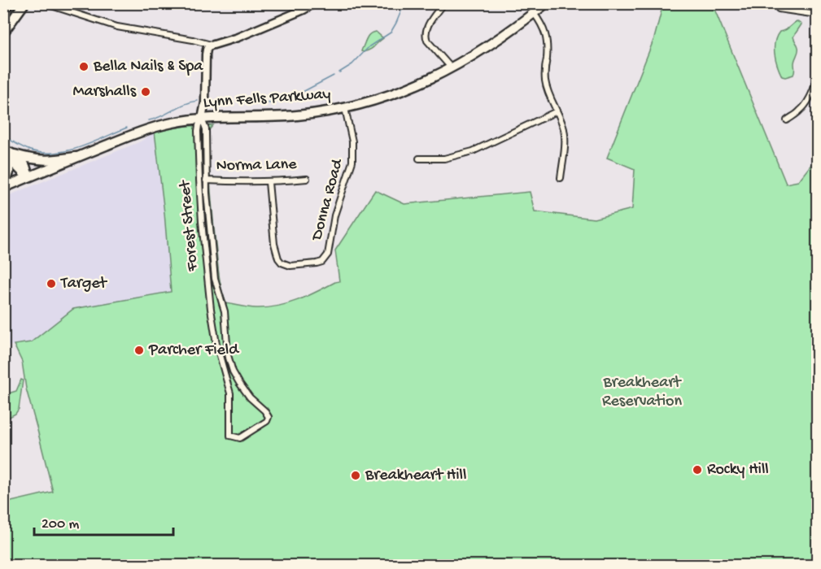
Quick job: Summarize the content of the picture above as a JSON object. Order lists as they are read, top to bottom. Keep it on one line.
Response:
{"streets":{"main road":["Lynn Fells Parkway"],"street":["Norma Lane","Donna Road","Forest Street"]},"crossings":[["Lynn Fells Parkway","Donna Road"],["Lynn Fells Parkway","Forest Street"],["Norma Lane","Donna Road"],["Norma Lane","Forest Street"]],"parks":["Breakheart Reservation"],"places":["Bella Nails & Spa","Marshalls","Target","Parcher Field","Rocky Hill","Breakheart Hill"],"scale_bar":"200 m"}
